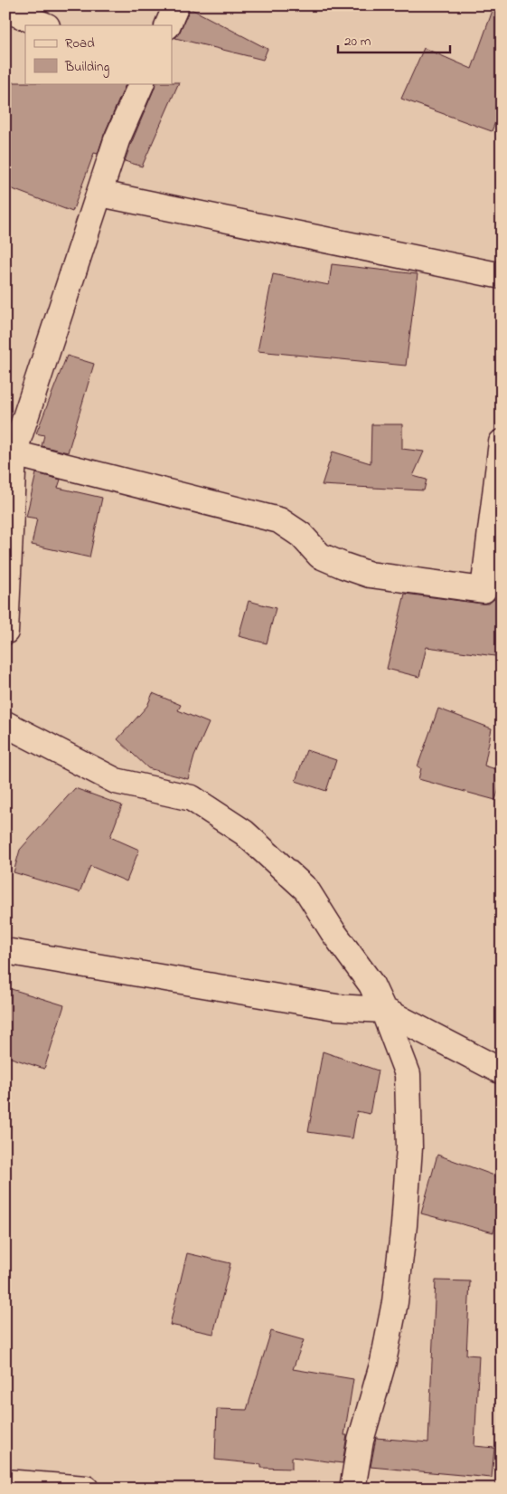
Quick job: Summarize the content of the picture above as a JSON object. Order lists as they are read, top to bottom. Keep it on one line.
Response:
{"legend":["Road","Building"],"scale_bar":"20 m"}
